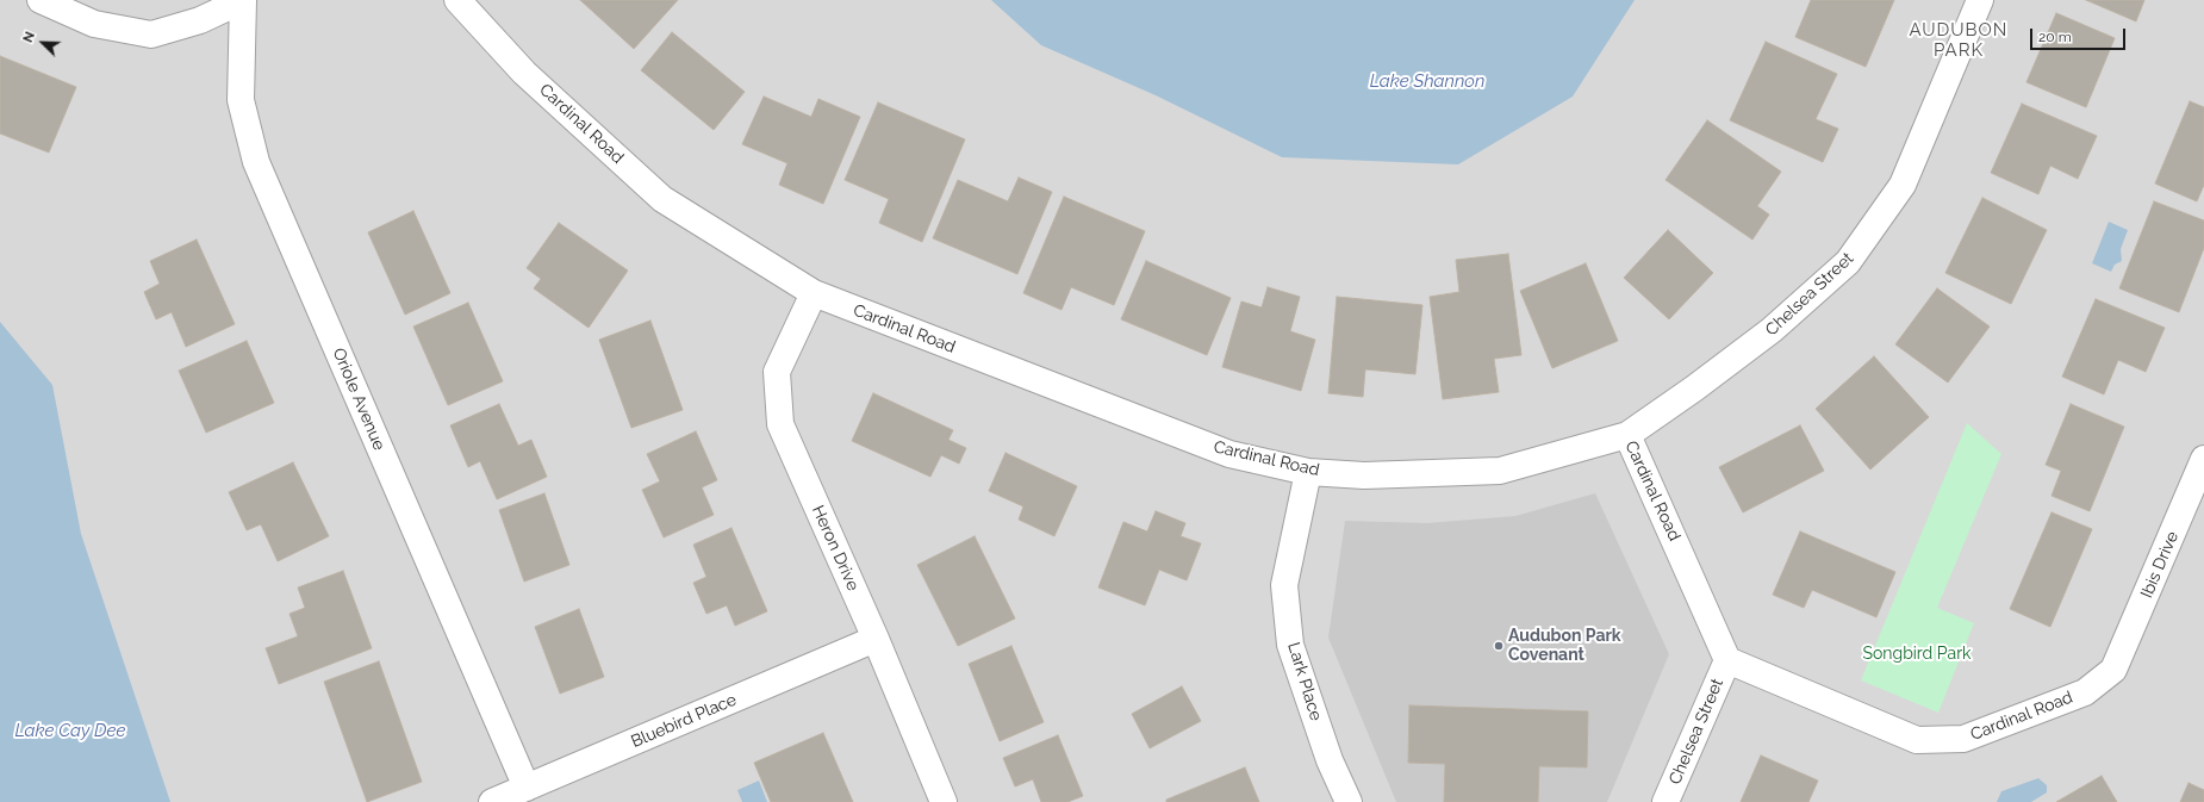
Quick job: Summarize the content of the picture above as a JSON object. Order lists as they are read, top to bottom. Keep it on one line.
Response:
{"streets":{"street":["Cardinal Road","Chelsea Street","Oriole Avenue","Heron Drive","Ibis Drive","Lark Place","Bluebird Place"]},"crossings":[["Cardinal Road","Chelsea Street"],["Cardinal Road","Heron Drive"],["Cardinal Road","Ibis Drive"],["Cardinal Road","Lark Place"],["Oriole Avenue","Bluebird Place"],["Heron Drive","Bluebird Place"]],"districts":["AUDUBON PARK"],"water":["Lake Shannon","Lake Cay Dee"],"parks":["Songbird Park"],"places":["Audubon Park Covenant"],"scale_bar":"20 m","north":"top left"}
